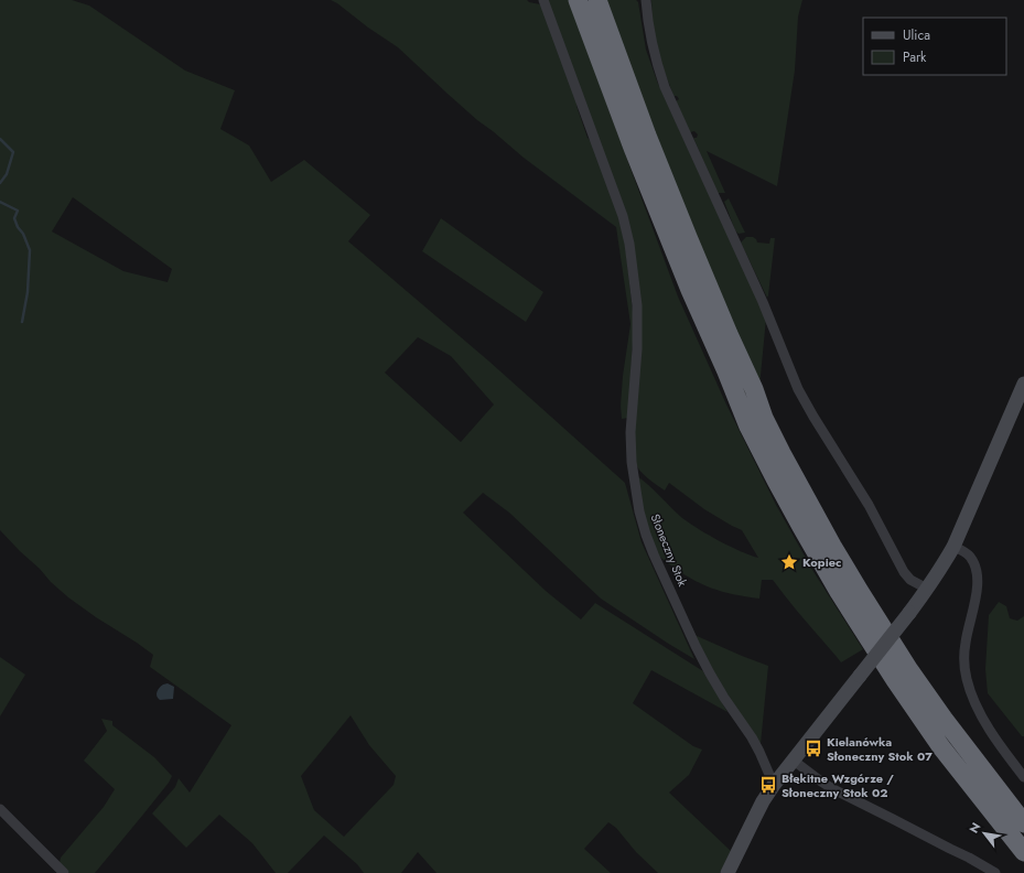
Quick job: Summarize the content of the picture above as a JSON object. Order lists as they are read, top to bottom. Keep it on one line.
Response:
{"streets":{"street":["Słoneczny Stok"]},"places":{"place":["Kopiec"],"bus stop":["Kielanówka Słoneczny Stok 07","Błękitne Wzgórze / Słoneczny Stok 02"]},"legend":["Ulica","Park"],"north":"top left"}
